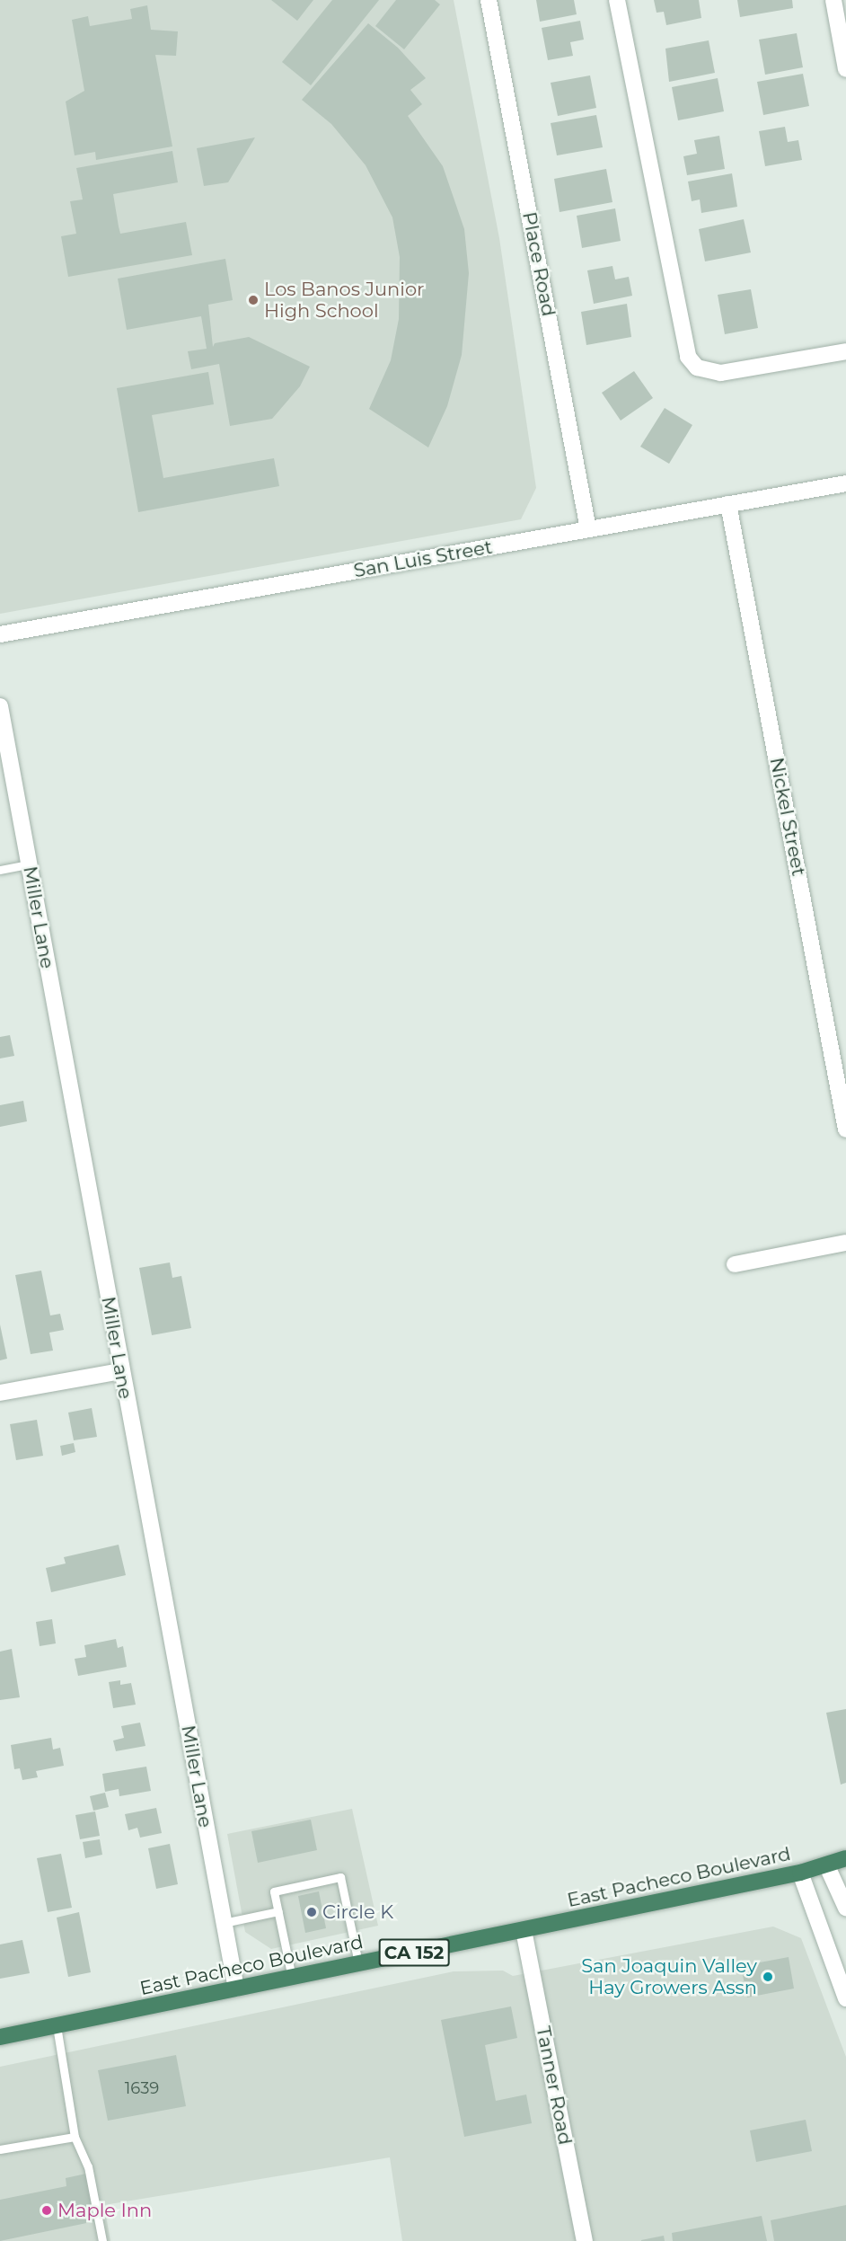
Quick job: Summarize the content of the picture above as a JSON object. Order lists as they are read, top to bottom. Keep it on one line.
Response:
{"streets":{"highway":["East Pacheco Boulevard","CA 152"],"street":["Place Road","San Luis Street","Nickel Street","Miller Lane","Tanner Road"]},"crossings":[["Place Road","San Luis Street"],["San Luis Street","Nickel Street"],["Miller Lane","East Pacheco Boulevard"],["East Pacheco Boulevard","Tanner Road"]],"places":["Los Banos Junior High School","Circle K","San Joaquin Valley Hay Growers Assn","Maple Inn"],"house_numbers":["1639"]}
